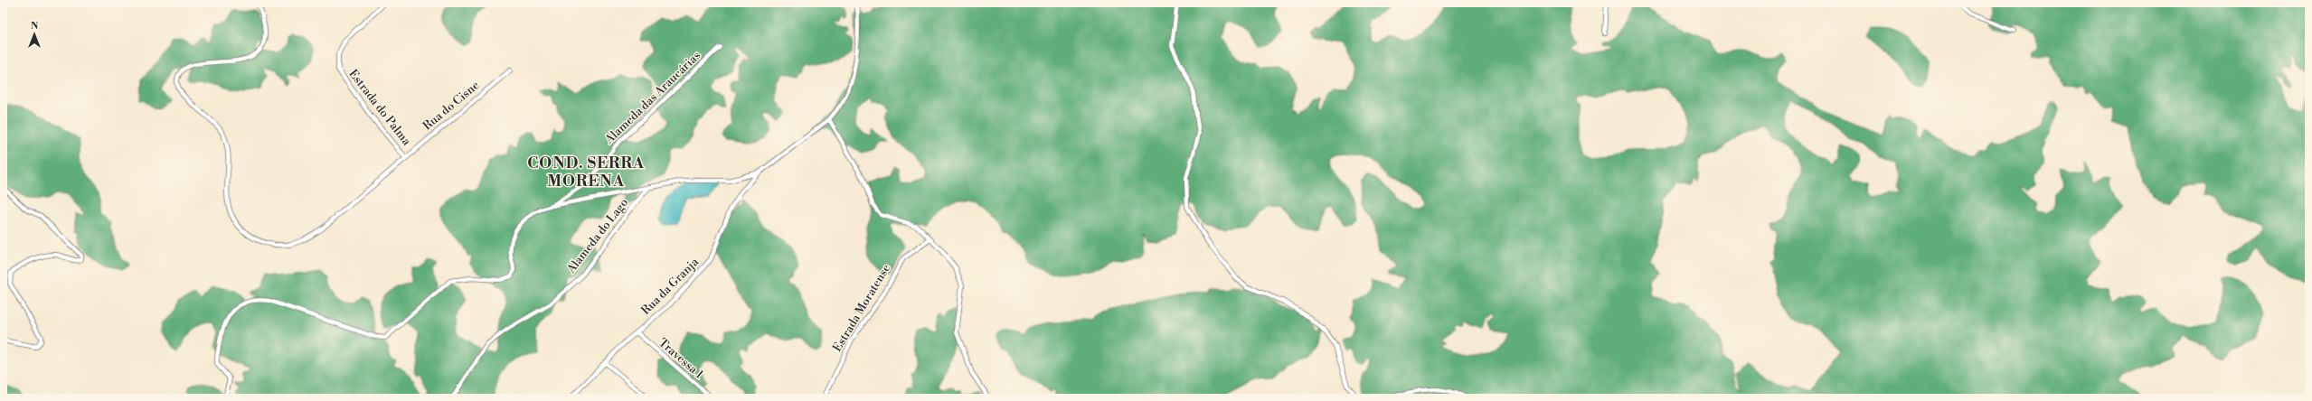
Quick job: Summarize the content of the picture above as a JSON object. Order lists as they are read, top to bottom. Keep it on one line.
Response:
{"streets":{"street":["Alameda das Araucárias","Rua do Cisne","Estrada do Palma","Alameda do Lago","Rua da Granja","Estrada Moratense","Travessa 1"]},"crossings":[["Rua do Cisne","Estrada do Palma"],["Rua da Granja","Travessa 1"]],"districts":["COND. SERRA MORENA"],"north":"top"}
